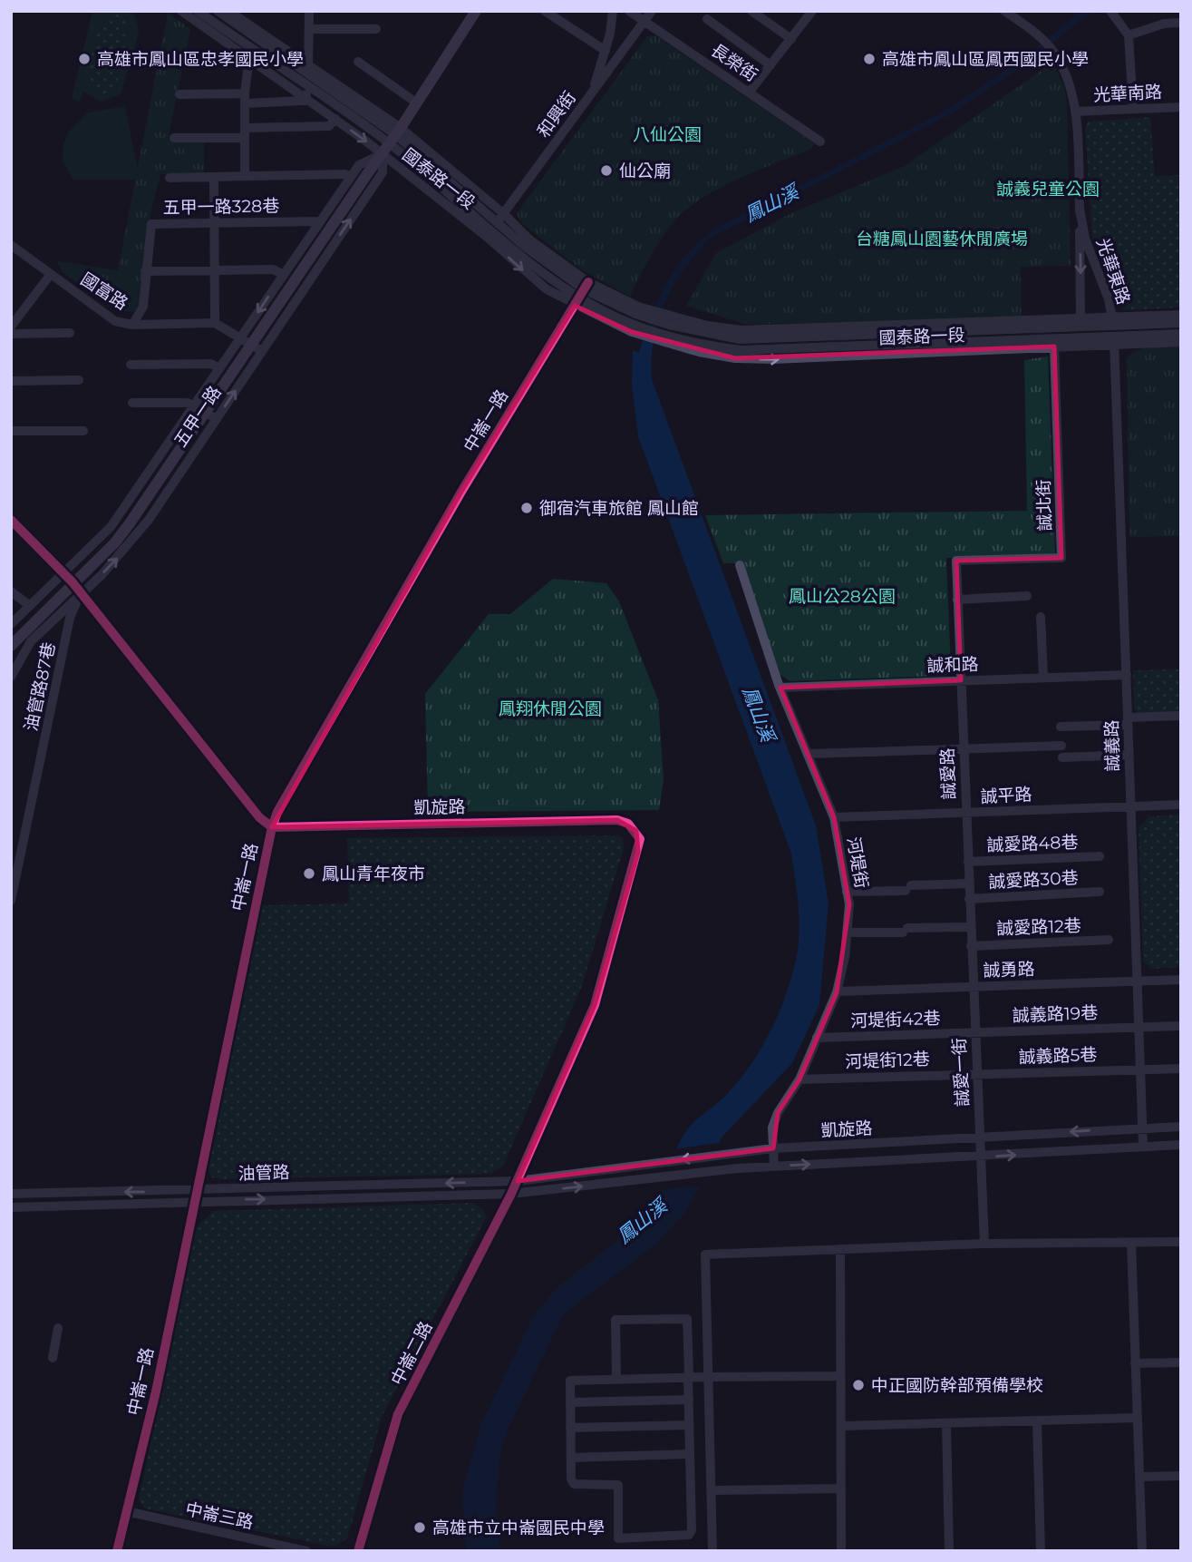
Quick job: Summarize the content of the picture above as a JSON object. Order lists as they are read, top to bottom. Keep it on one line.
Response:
{"streets":{"main road":["五甲一路"],"street":["長榮街","光華南路","和興街","國泰路一段","五甲一路328巷","光華東路","國富路","中崙一路","誠北街","誠和路","油管路87巷","誠義路","誠愛路","誠平路","凱旋路","誠愛路48巷","河堤街","誠愛路30巷","誠愛路12巷","誠勇路","誠義路19巷","河堤街42巷","誠義路5巷","河堤街12巷","誠愛一街","油管路","中崙二路","中崙三路"]},"crossings":[["長榮街","和興街"],["光華南路","光華東路"],["和興街","國泰路一段"],["國泰路一段","光華東路"],["國泰路一段","五甲一路"],["國泰路一段","中崙一路"],["國泰路一段","誠北街"],["國泰路一段","誠義路"],["五甲一路328巷","國富路"],["五甲一路328巷","五甲一路"],["光華東路","誠義路"],["五甲一路","油管路87巷"],["中崙一路","凱旋路"],["中崙一路","油管路"],["中崙一路","中崙三路"],["誠北街","誠愛路"],["誠和路","誠義路"],["誠和路","誠愛路"],["誠和路","河堤街"],["誠義路","誠平路"],["誠義路","凱旋路"],["誠義路","誠勇路"],["誠義路","誠義路19巷"],["誠義路","誠義路5巷"],["誠愛路","誠平路"],["誠愛路","誠愛路48巷"],["誠愛路","誠愛路30巷"],["誠愛路","誠愛路12巷"],["誠愛路","誠勇路"],["誠愛路","誠愛一街"],["誠平路","河堤街"],["凱旋路","河堤街"],["凱旋路","誠愛一街"],["凱旋路","油管路"],["凱旋路","中崙二路"],["河堤街","誠勇路"],["河堤街","河堤街42巷"],["河堤街","河堤街12巷"],["誠勇路","誠愛一街"],["誠義路19巷","河堤街42巷"],["誠義路19巷","誠愛一街"],["河堤街42巷","誠愛一街"],["誠義路5巷","河堤街12巷"],["誠義路5巷","誠愛一街"],["河堤街12巷","誠愛一街"],["油管路","中崙二路"]],"water":["鳳山溪"],"parks":["八仙公園","誠義兒童公園","台糖鳳山園藝休閒廣場","鳳山公28公園","鳳翔休閒公園"],"places":["高雄市鳳山區忠孝國民小學","高雄市鳳山區鳳西國民小學","仙公廟","御宿汽車旅館 鳳山館","鳳山青年夜市","中正國防幹部預備學校","高雄市立中崙國民中學"]}
